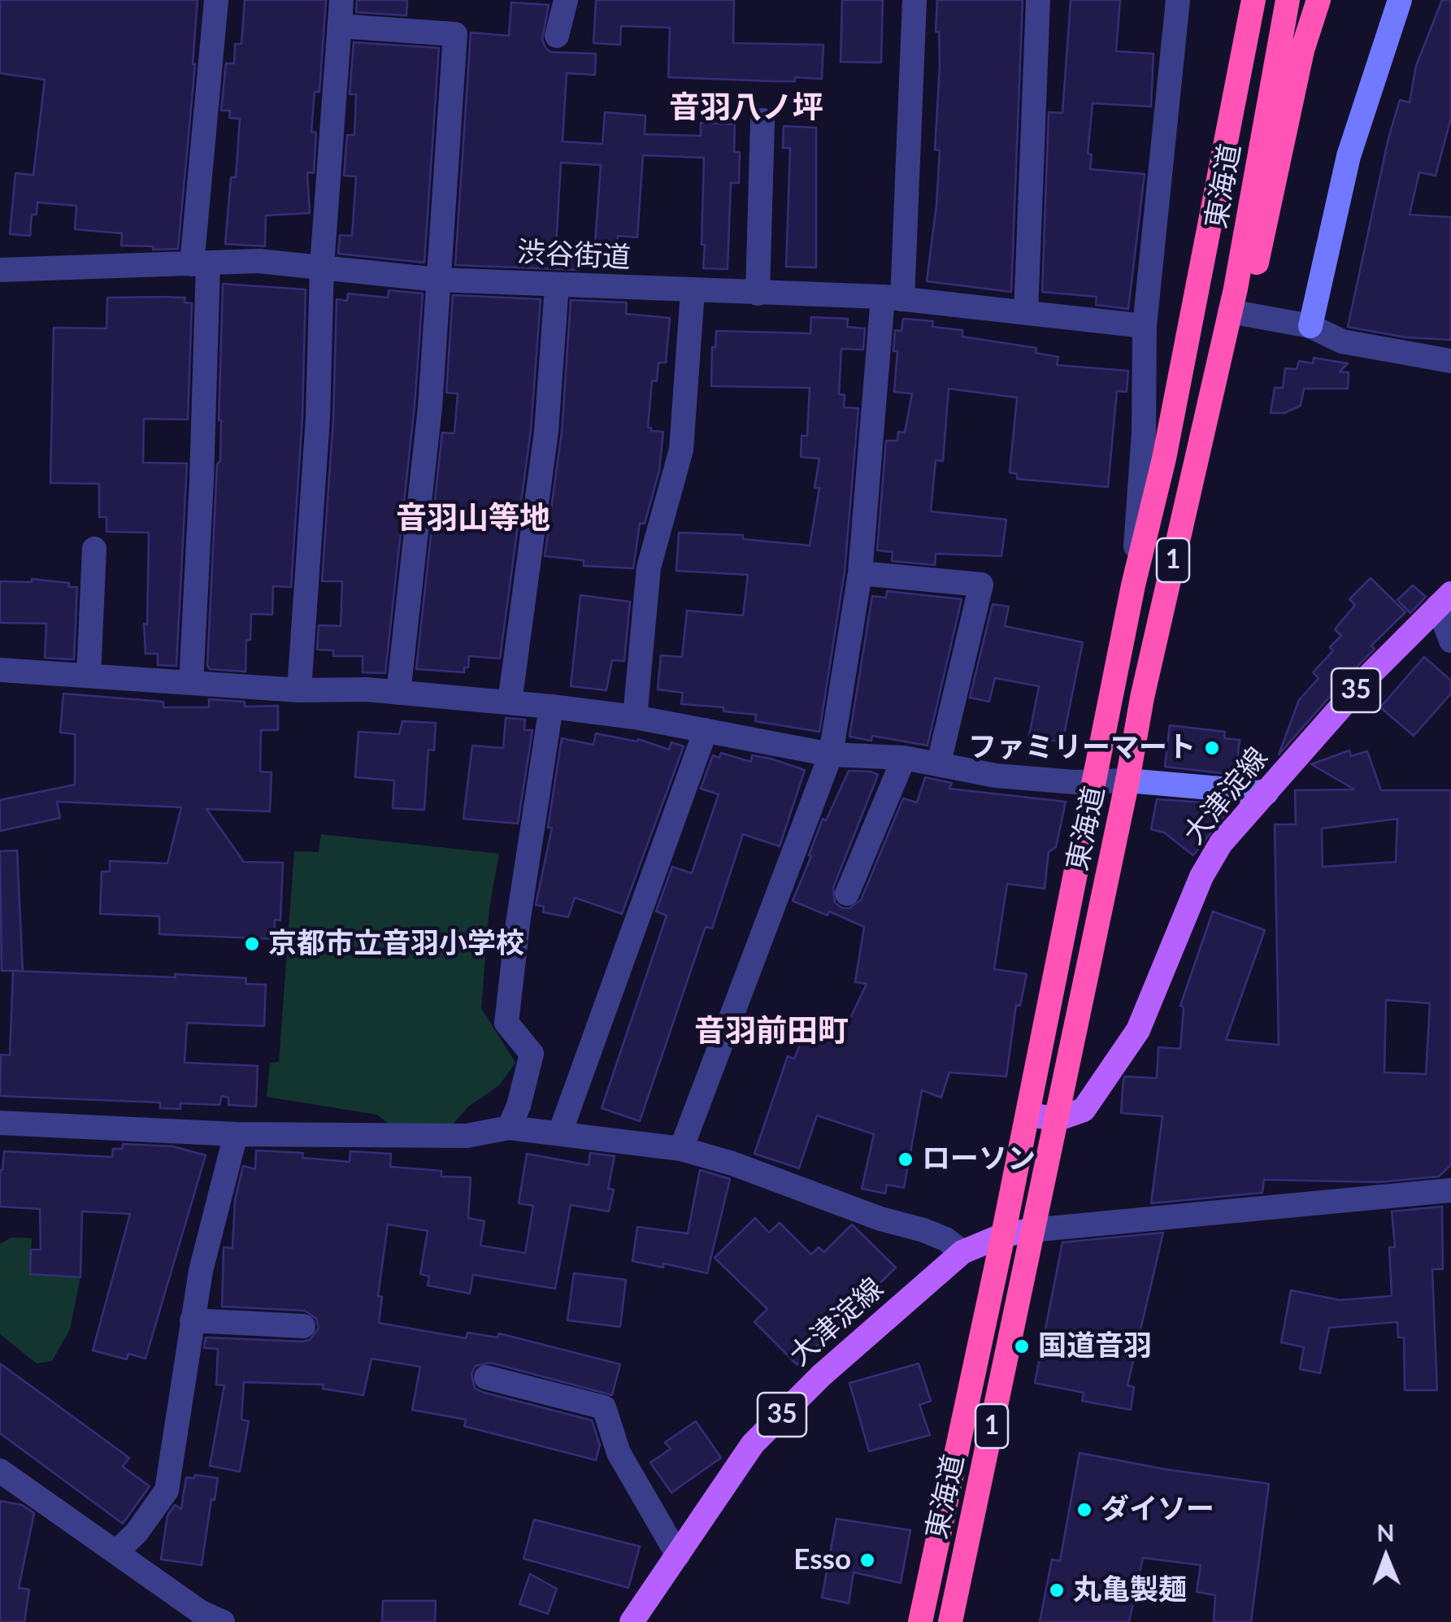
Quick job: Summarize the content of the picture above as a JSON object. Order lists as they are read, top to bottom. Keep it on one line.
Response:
{"streets":{"highway":["東海道","1"],"main road":["35","大津淀線"],"street":["渋谷街道"]},"crossings":[["東海道","大津淀線"]],"districts":["音羽八ノ坪","音羽山等地","音羽前田町"],"places":["ファミリーマート","京都市立音羽小学校","ローソン","国道音羽","ダイソー","Esso","丸亀製麺"],"north":"top"}
